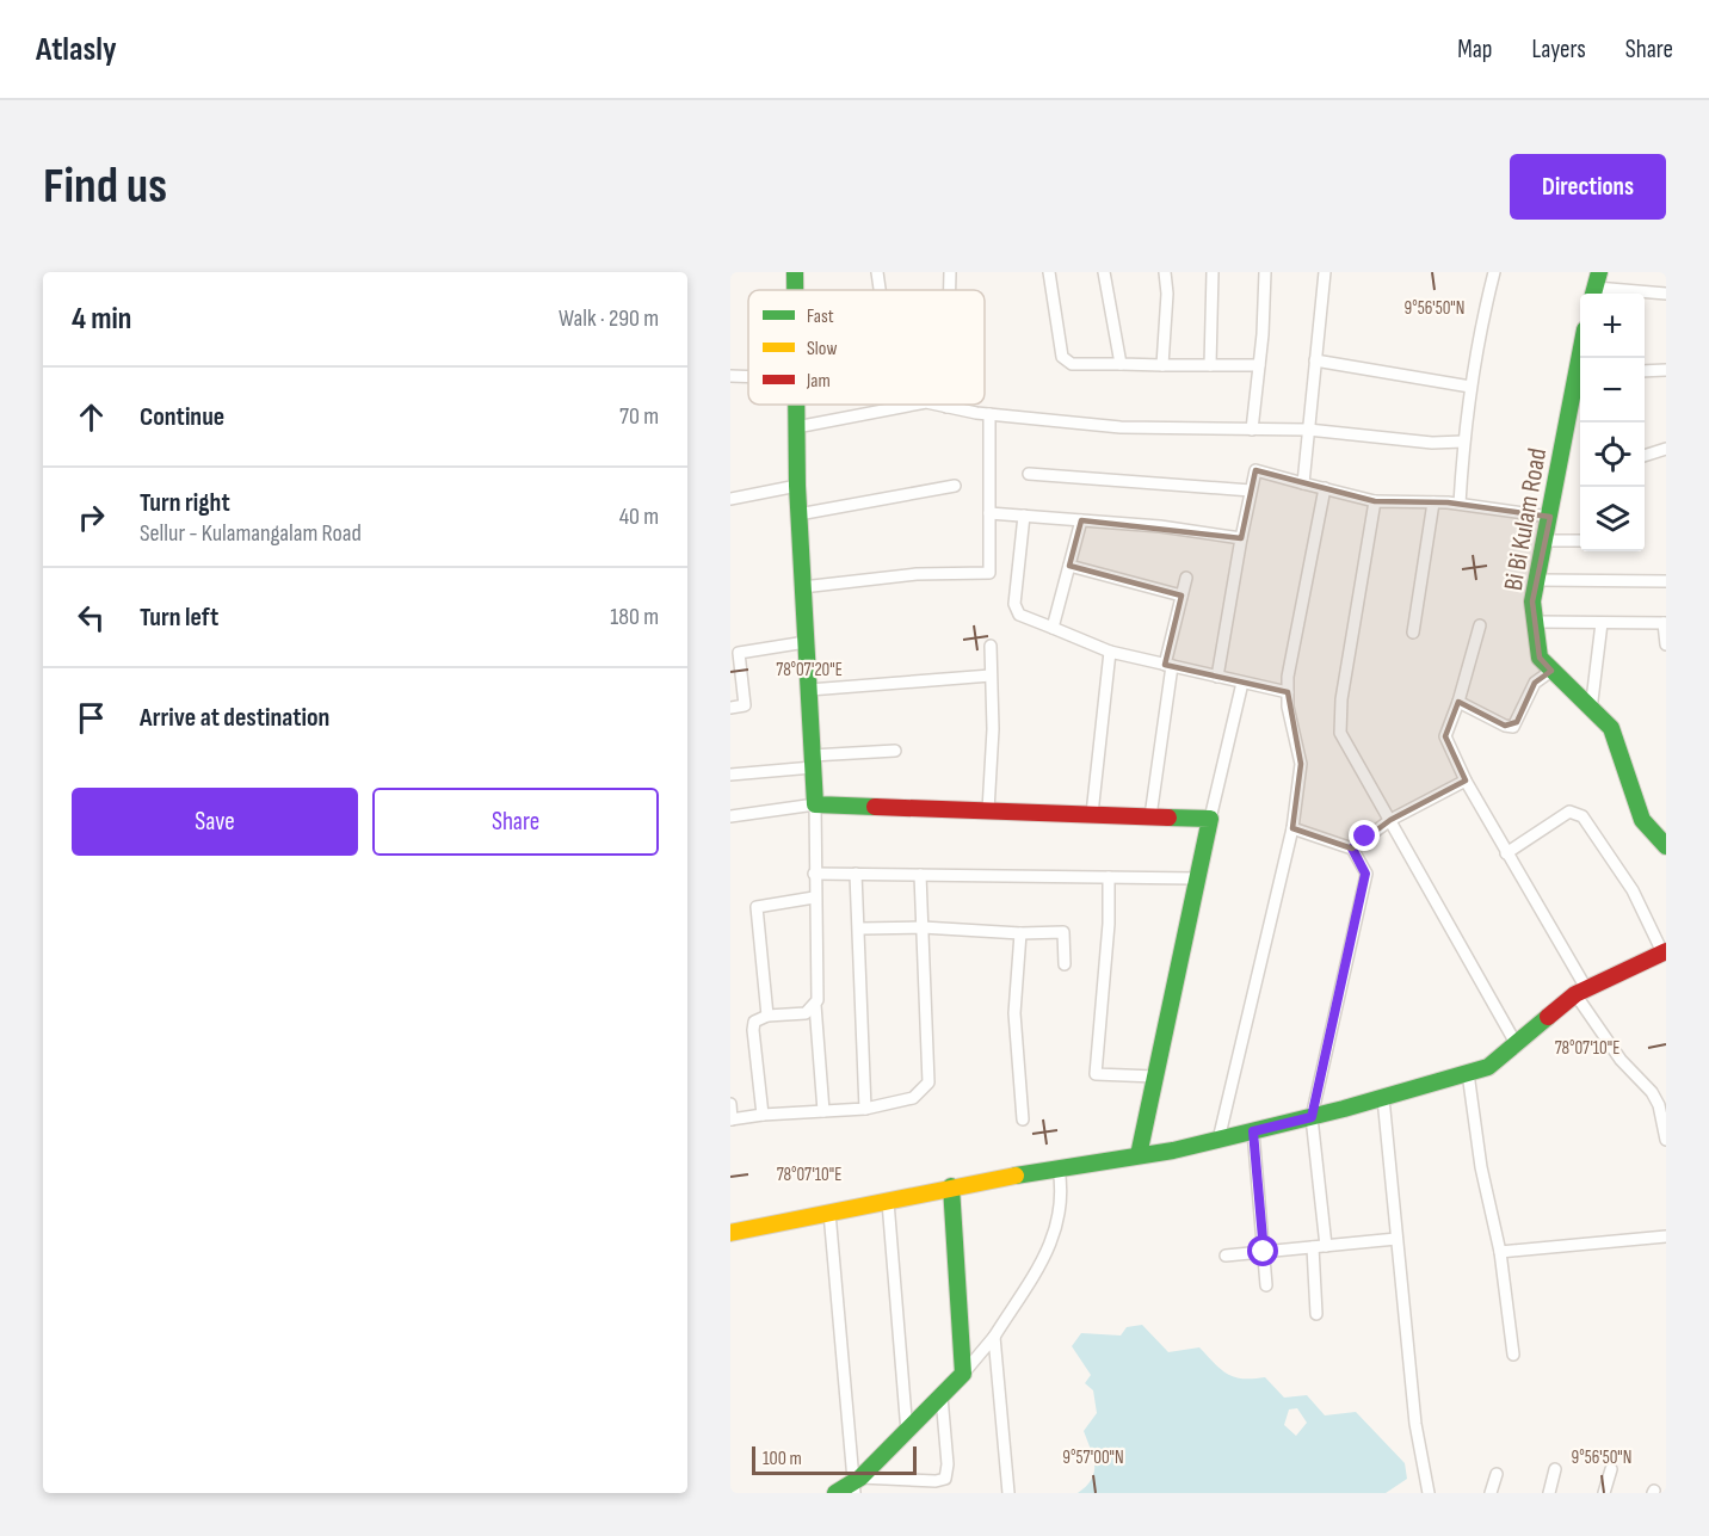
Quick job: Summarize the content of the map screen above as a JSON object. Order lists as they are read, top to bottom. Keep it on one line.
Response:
{"streets":{"street":["Bi Bi Kulam Road"]},"legend":["Fast","Slow","Jam"],"scale_bar":"100 m","page":{"header":"Atlasly","nav":["Map","Layers","Share"],"buttons":["Directions",["Save","Share"]],"title":"Find us","heading":["4 min","Walk · 290 m"],"map_buttons":["+","−"],"list":[["Continue","70 m"],["Turn right","Sellur - Kulamangalam Road","40 m"],["Turn left","180 m"],"Arrive at destination"],"scale":"100 m"},"coordinates":["9°56'50\"N","78°07'20\"E","78°07'10\"E","9°57'00\"N"]}
